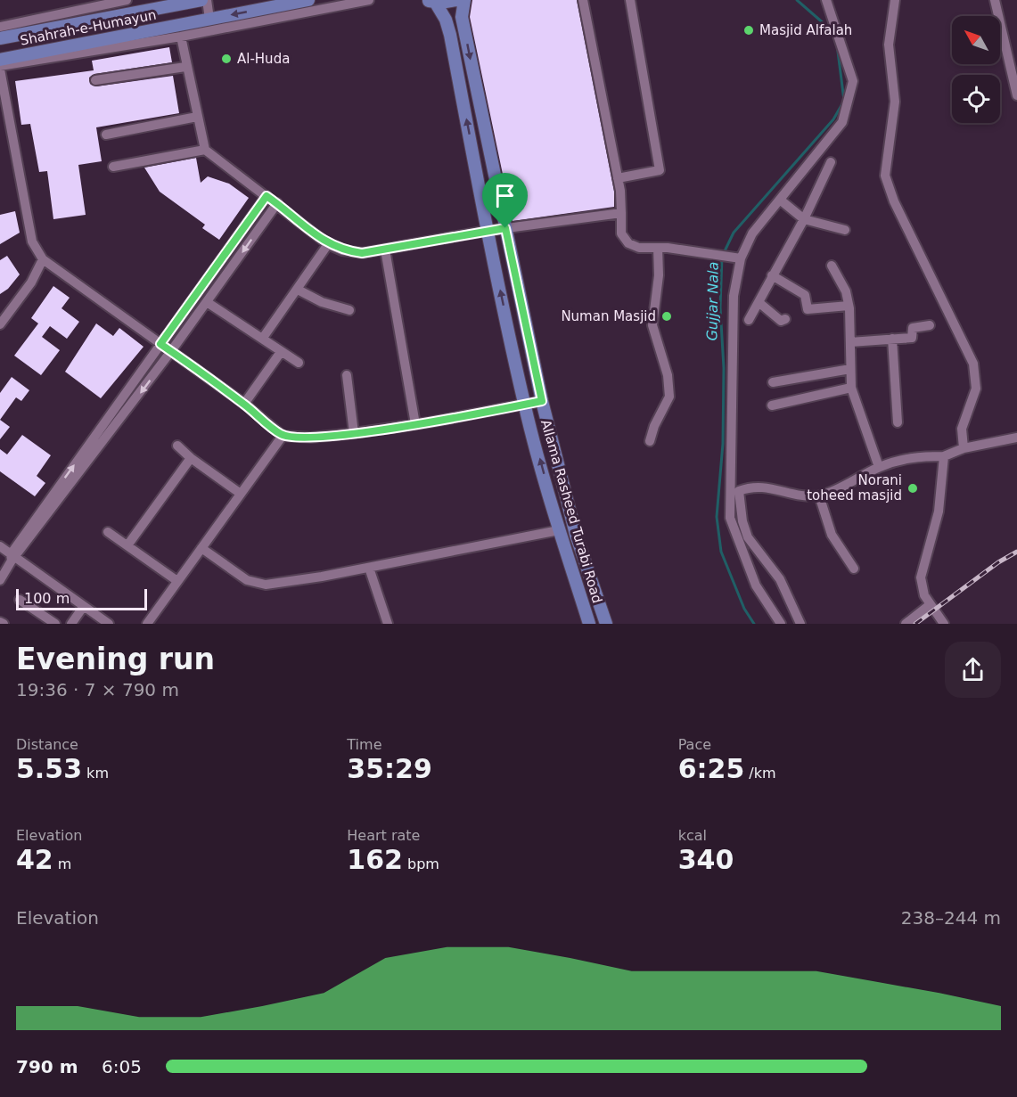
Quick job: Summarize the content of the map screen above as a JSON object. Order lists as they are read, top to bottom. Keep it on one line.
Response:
{"streets":{"main road":["Shahrah-e-Humayun","Allama Rasheed Turabi Road"]},"water":["Gujjar Nala"],"places":["Masjid Alfalah","Al-Huda","Numan Masjid","Norani toheed masjid"],"scale_bar":"100 m","north":"top left","page":{"scale":"100 m","heading":["Evening run","19:36 · 7 × 790 m"],"stats":[["Distance","5.53 km"],["Time","35:29"],["Pace","6:25 /km"],["Elevation","42 m"],["Heart rate","162 bpm"],["kcal","340"]],"chart":["Elevation","238–244 m"],"list":[{"name":"790 m","note":"6:05"}]}}
